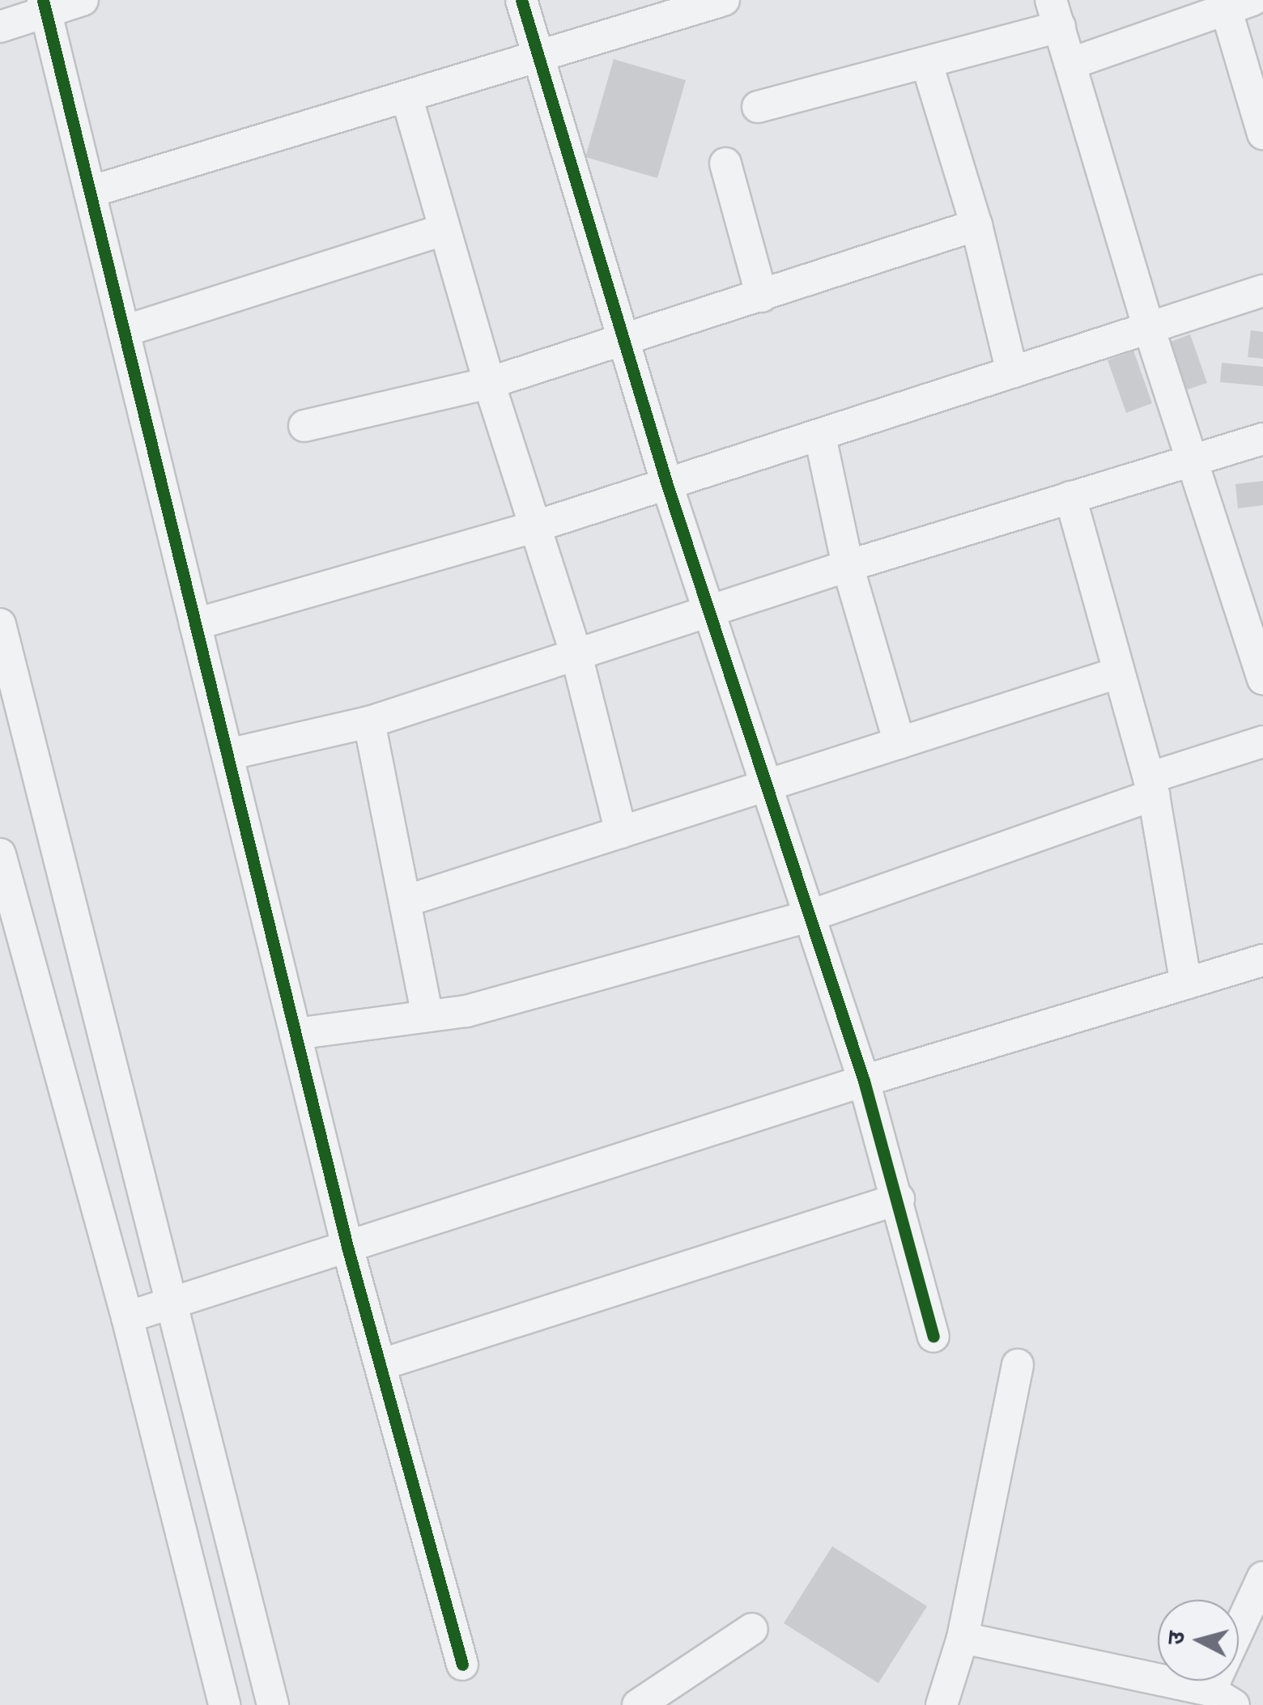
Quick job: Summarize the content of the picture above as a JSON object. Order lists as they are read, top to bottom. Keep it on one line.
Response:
{"north":"left"}
